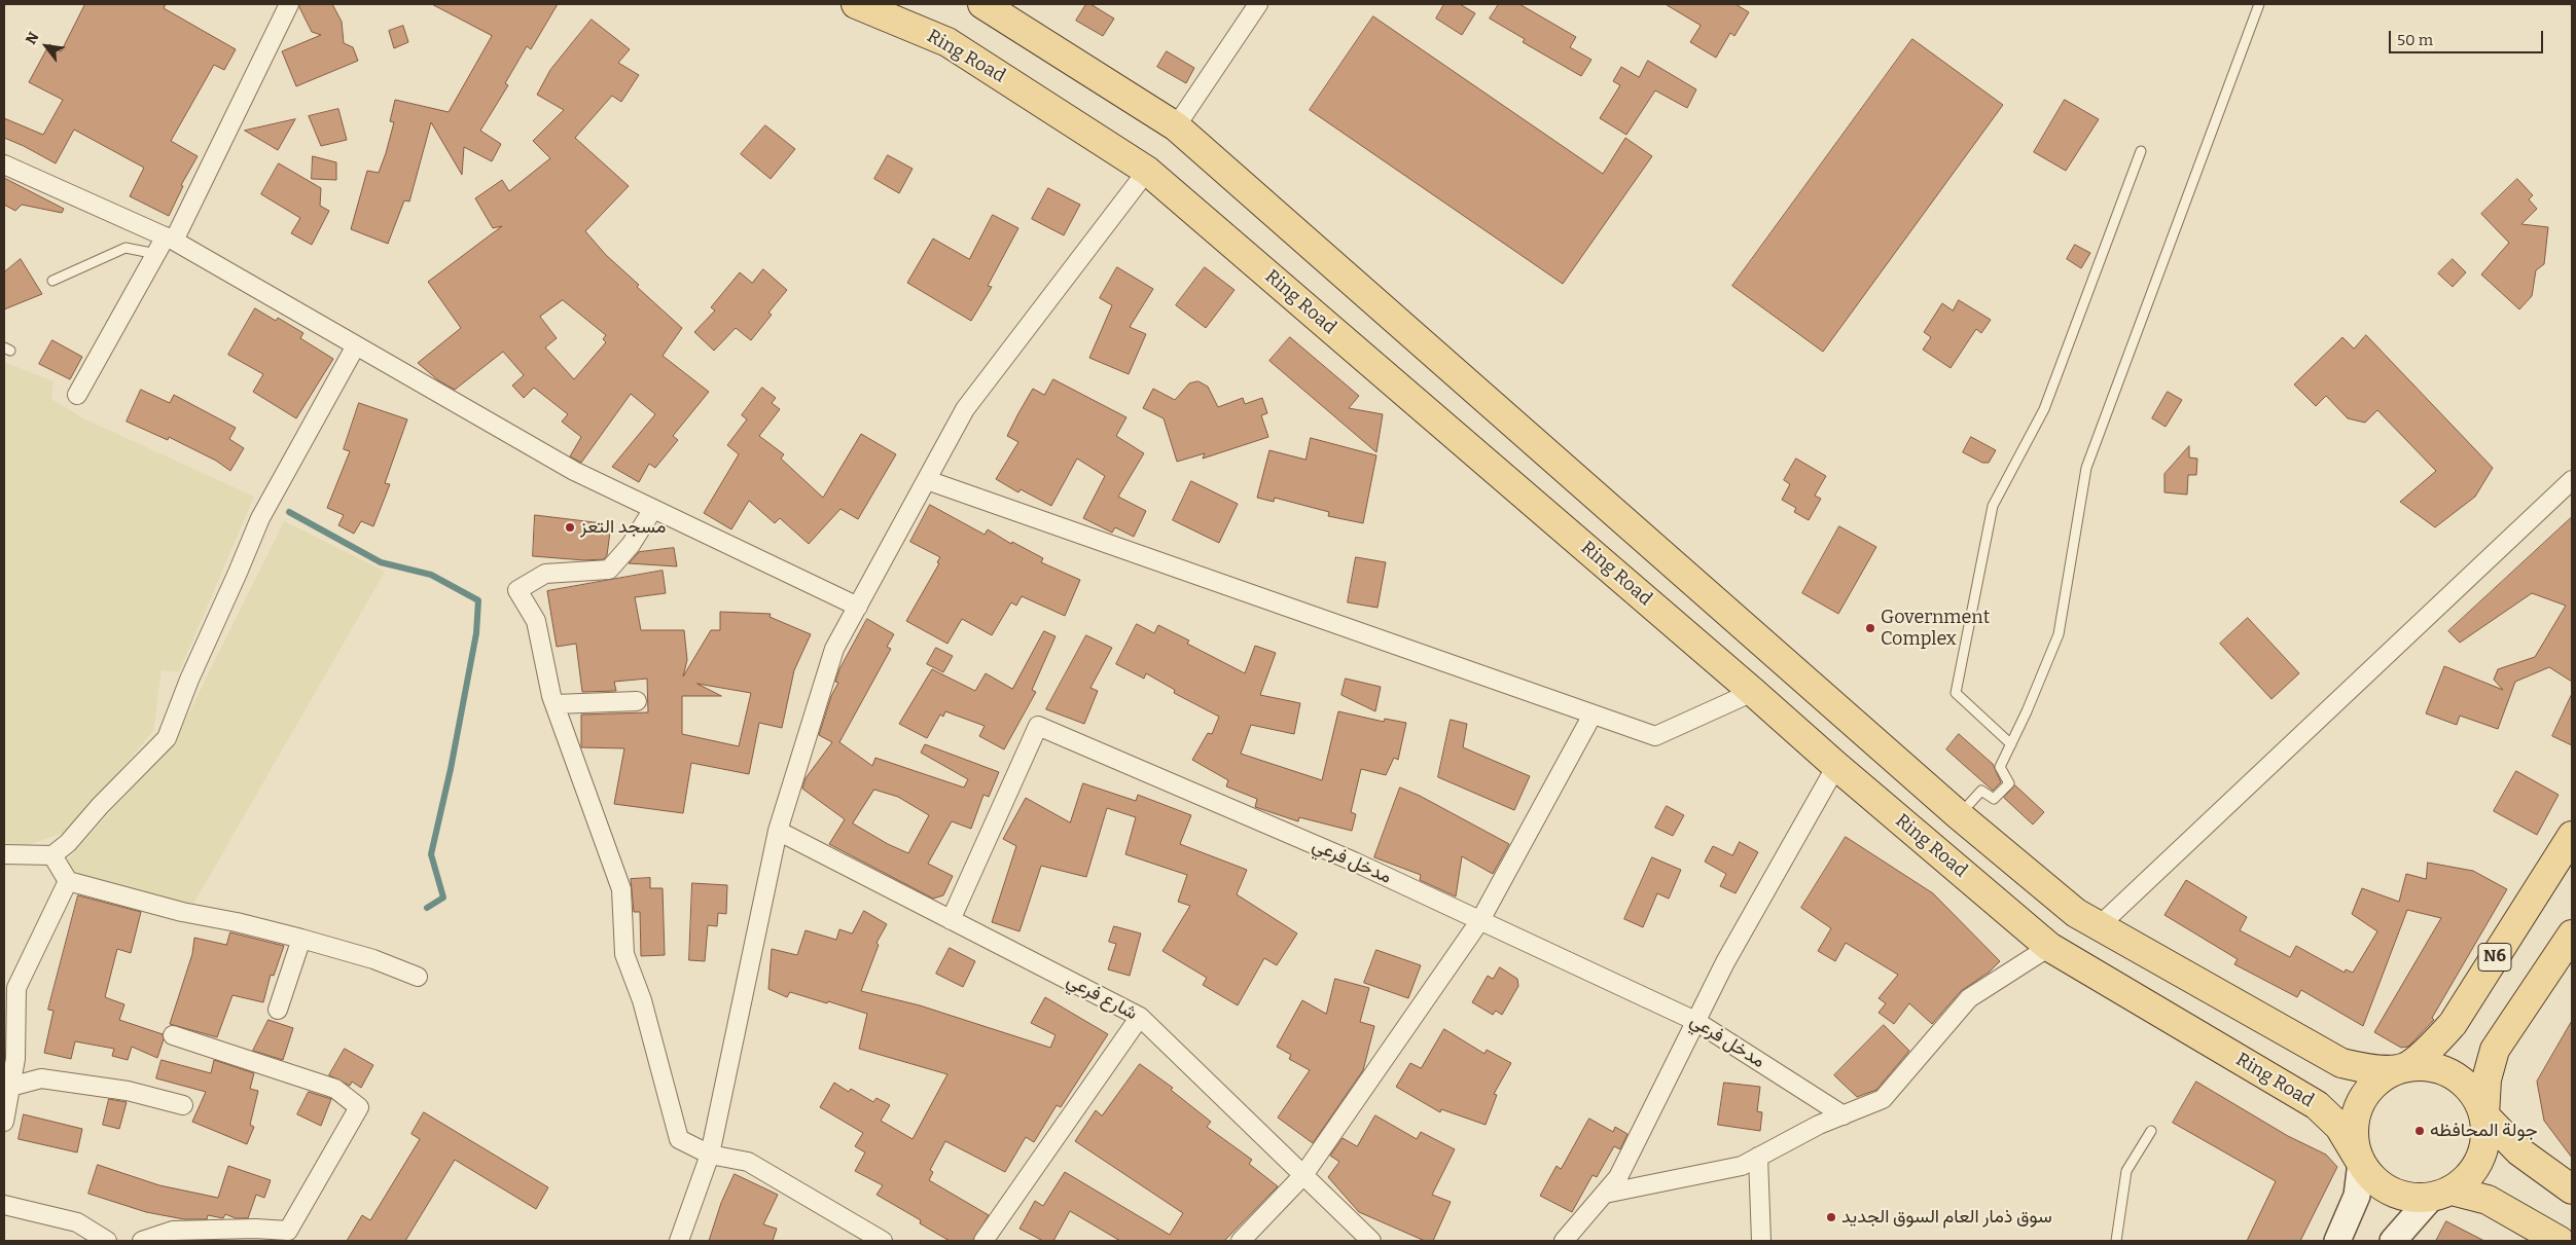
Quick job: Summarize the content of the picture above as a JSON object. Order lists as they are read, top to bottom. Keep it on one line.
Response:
{"streets":{"main road":["Ring Road","N6"],"street":["مدخل فرعي","شارع فرعي"]},"crossings":[["Ring Road","N6"],["مدخل فرعي","شارع فرعي"]],"places":["مسجد التعز","Government Complex","جولة المحافظه","سوق ذمار العام السوق الجديد"],"scale_bar":"50 m","north":"top left"}
